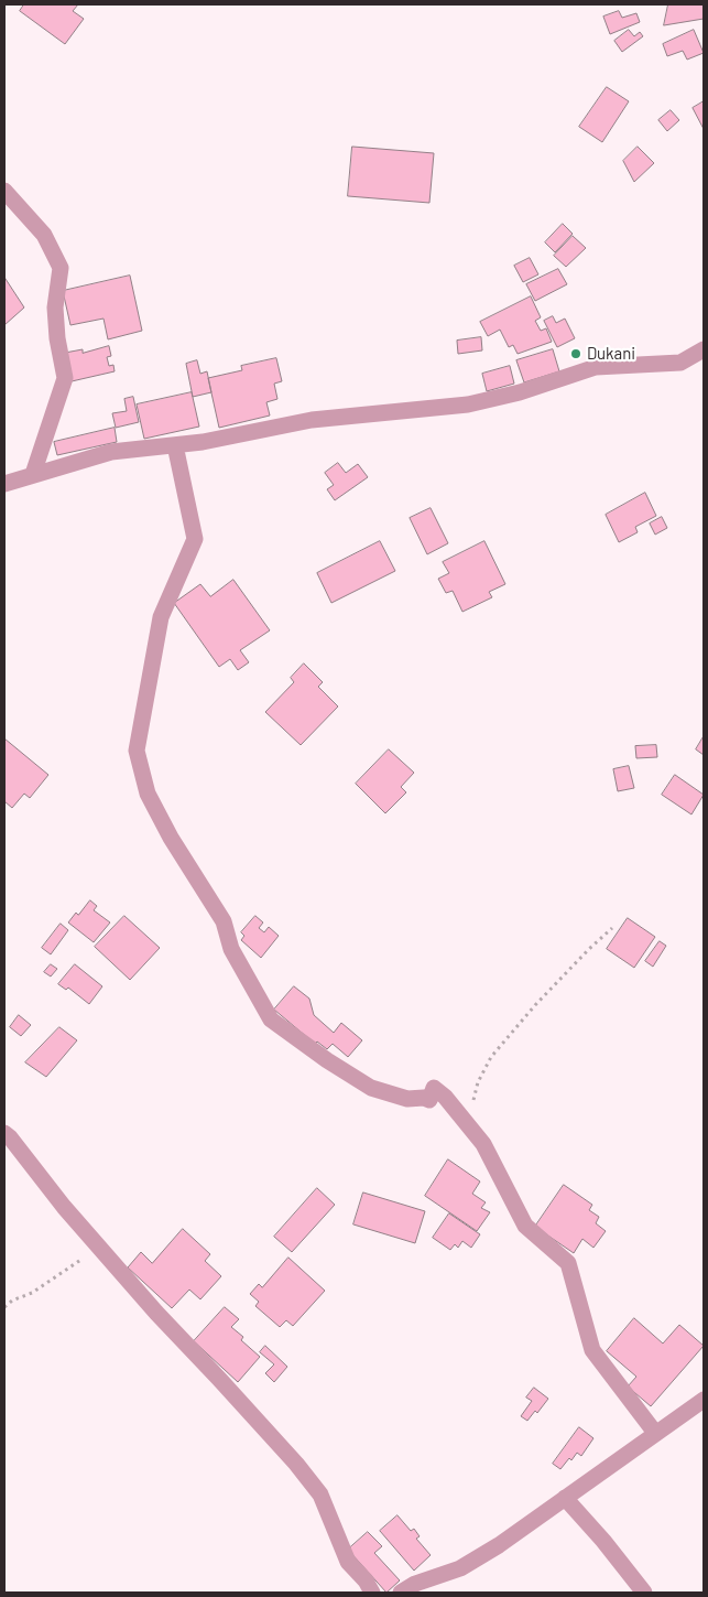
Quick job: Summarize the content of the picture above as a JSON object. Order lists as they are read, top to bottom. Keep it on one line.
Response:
{"places":["Dukani"]}
